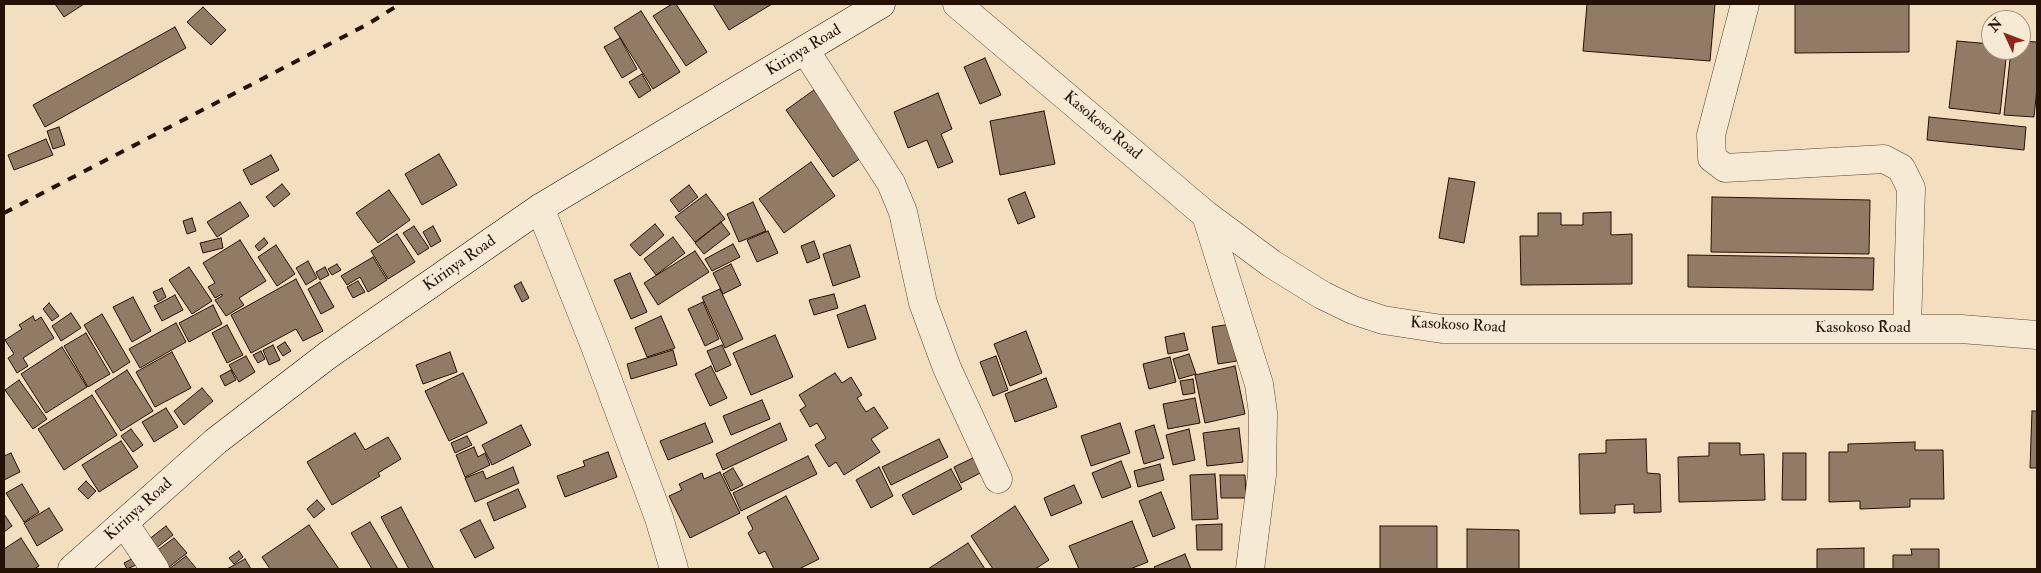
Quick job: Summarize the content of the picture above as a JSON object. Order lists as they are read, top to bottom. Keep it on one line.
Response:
{"streets":{"street":["Kirinya Road","Kasokoso Road"]},"north":"top left"}
